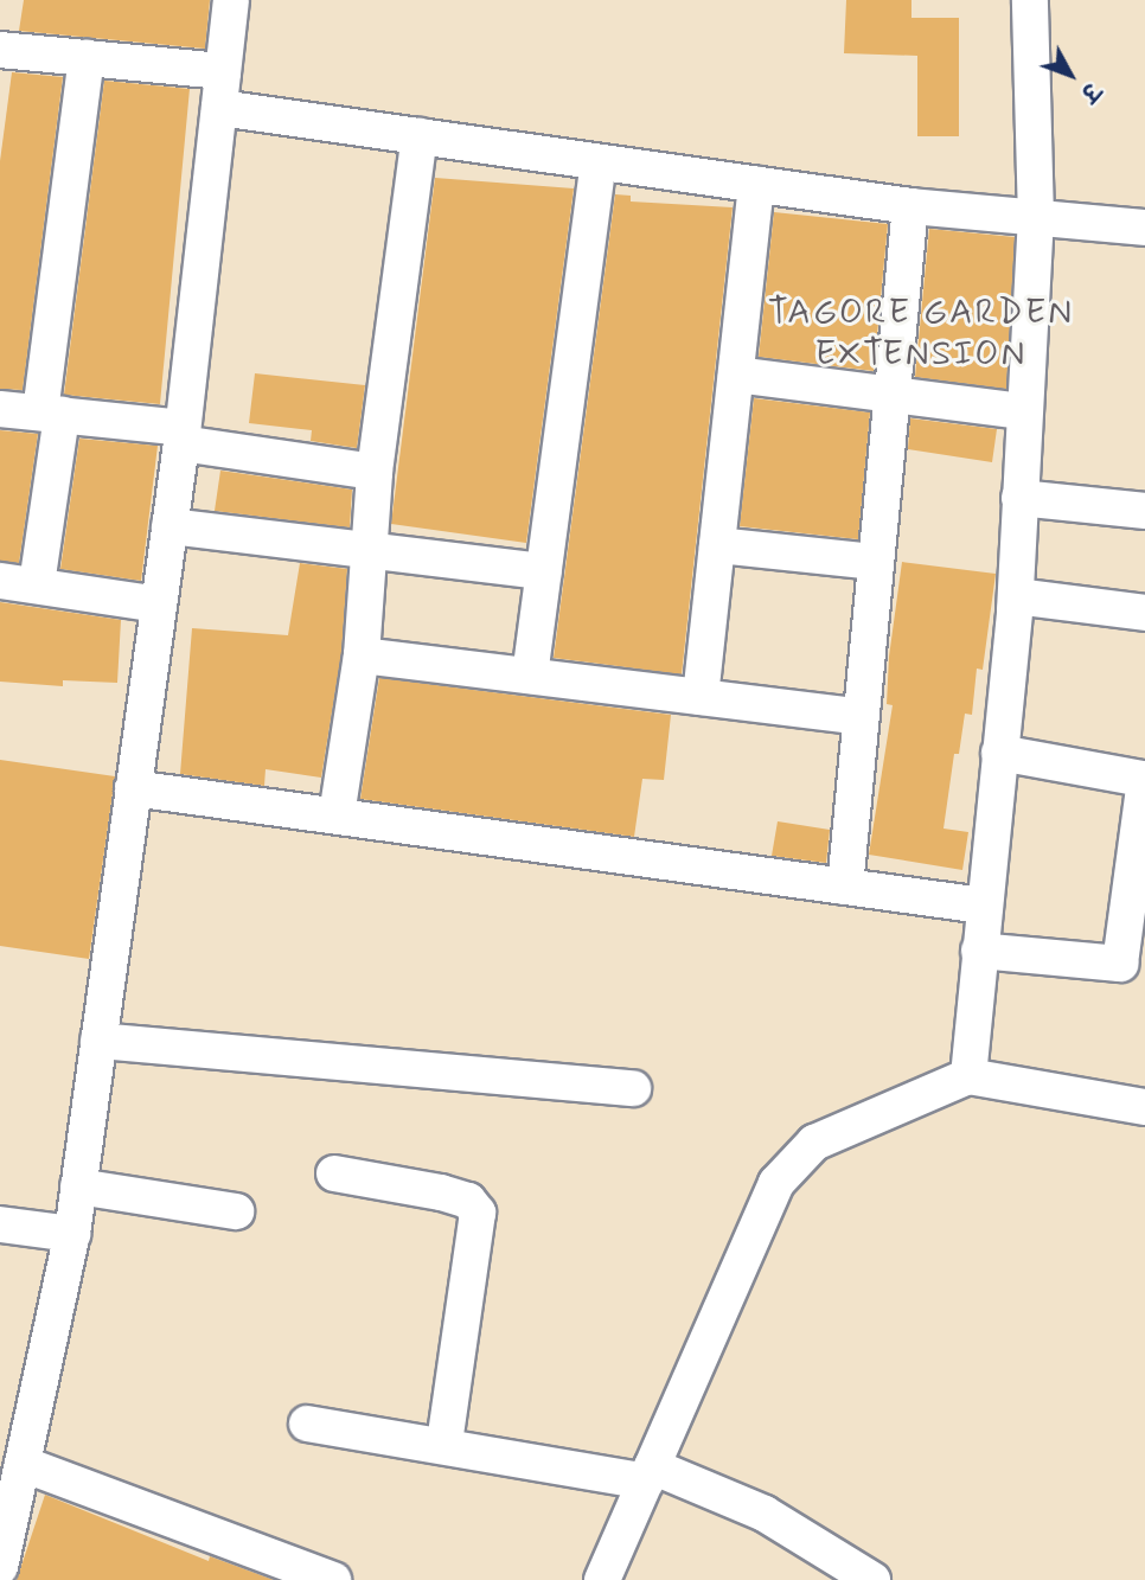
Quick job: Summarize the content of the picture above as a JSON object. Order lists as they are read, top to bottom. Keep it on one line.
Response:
{"districts":["TAGORE GARDEN EXTENSION"],"north":"bottom right"}
